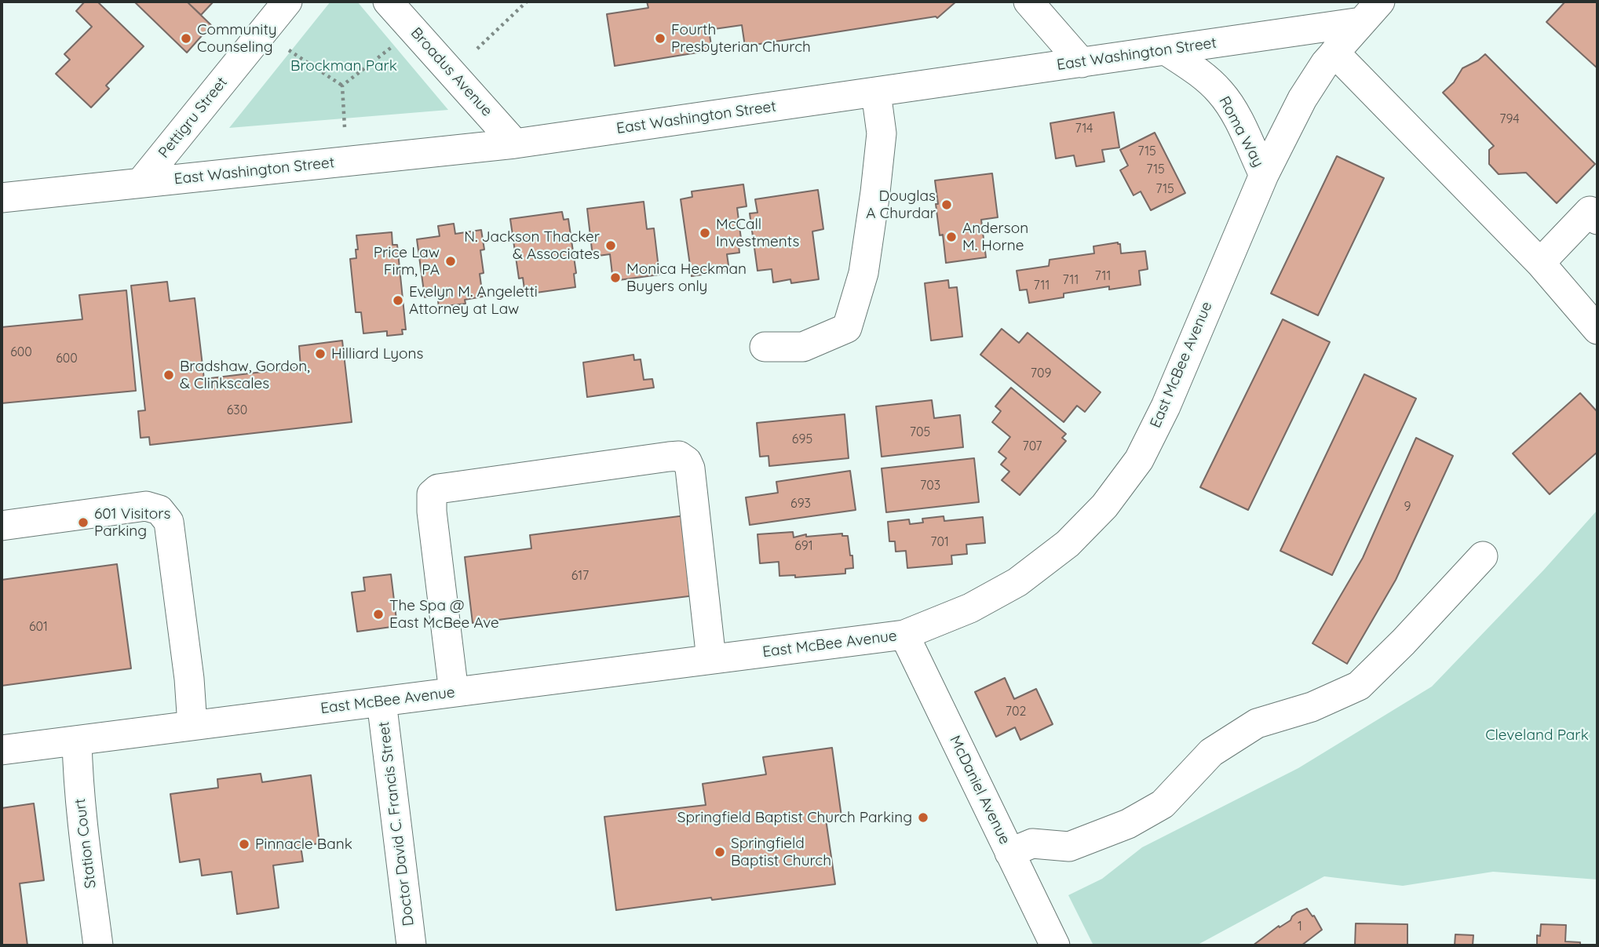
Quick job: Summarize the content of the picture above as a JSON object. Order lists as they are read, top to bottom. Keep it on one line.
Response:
{"streets":{"street":["East Washington Street","Broadus Avenue","Pettigru Street","Roma Way","East McBee Avenue","McDaniel Avenue","Doctor David C. Francis Street","Station Court"]},"crossings":[["East Washington Street","Broadus Avenue"],["East Washington Street","Pettigru Street"],["East Washington Street","Roma Way"],["East Washington Street","East McBee Avenue"],["Roma Way","East McBee Avenue"],["East McBee Avenue","McDaniel Avenue"],["East McBee Avenue","Doctor David C. Francis Street"],["East McBee Avenue","Station Court"]],"parks":["Brockman Park","Cleveland Park"],"places":["Community Counseling","Fourth Presbyterian Church","Douglas A Churdar","McCall Investments","Anderson M. Horne","N. Jackson Thacker & Associates","Price Law Firm, PA","Monica Heckman Buyers only","Evelyn M. Angeletti Attorney at Law","Hilliard Lyons","Bradshaw, Gordon, & Clinkscales","601 Visitors Parking","The Spa @ East McBee Ave","Springfield Baptist Church Parking","Pinnacle Bank","Springfield Baptist Church"],"house_numbers":["794","714","715","715","715","711","711","711","600","600","709","630","705","695","707","703","693","9","701","691","617","601","702","1"]}
